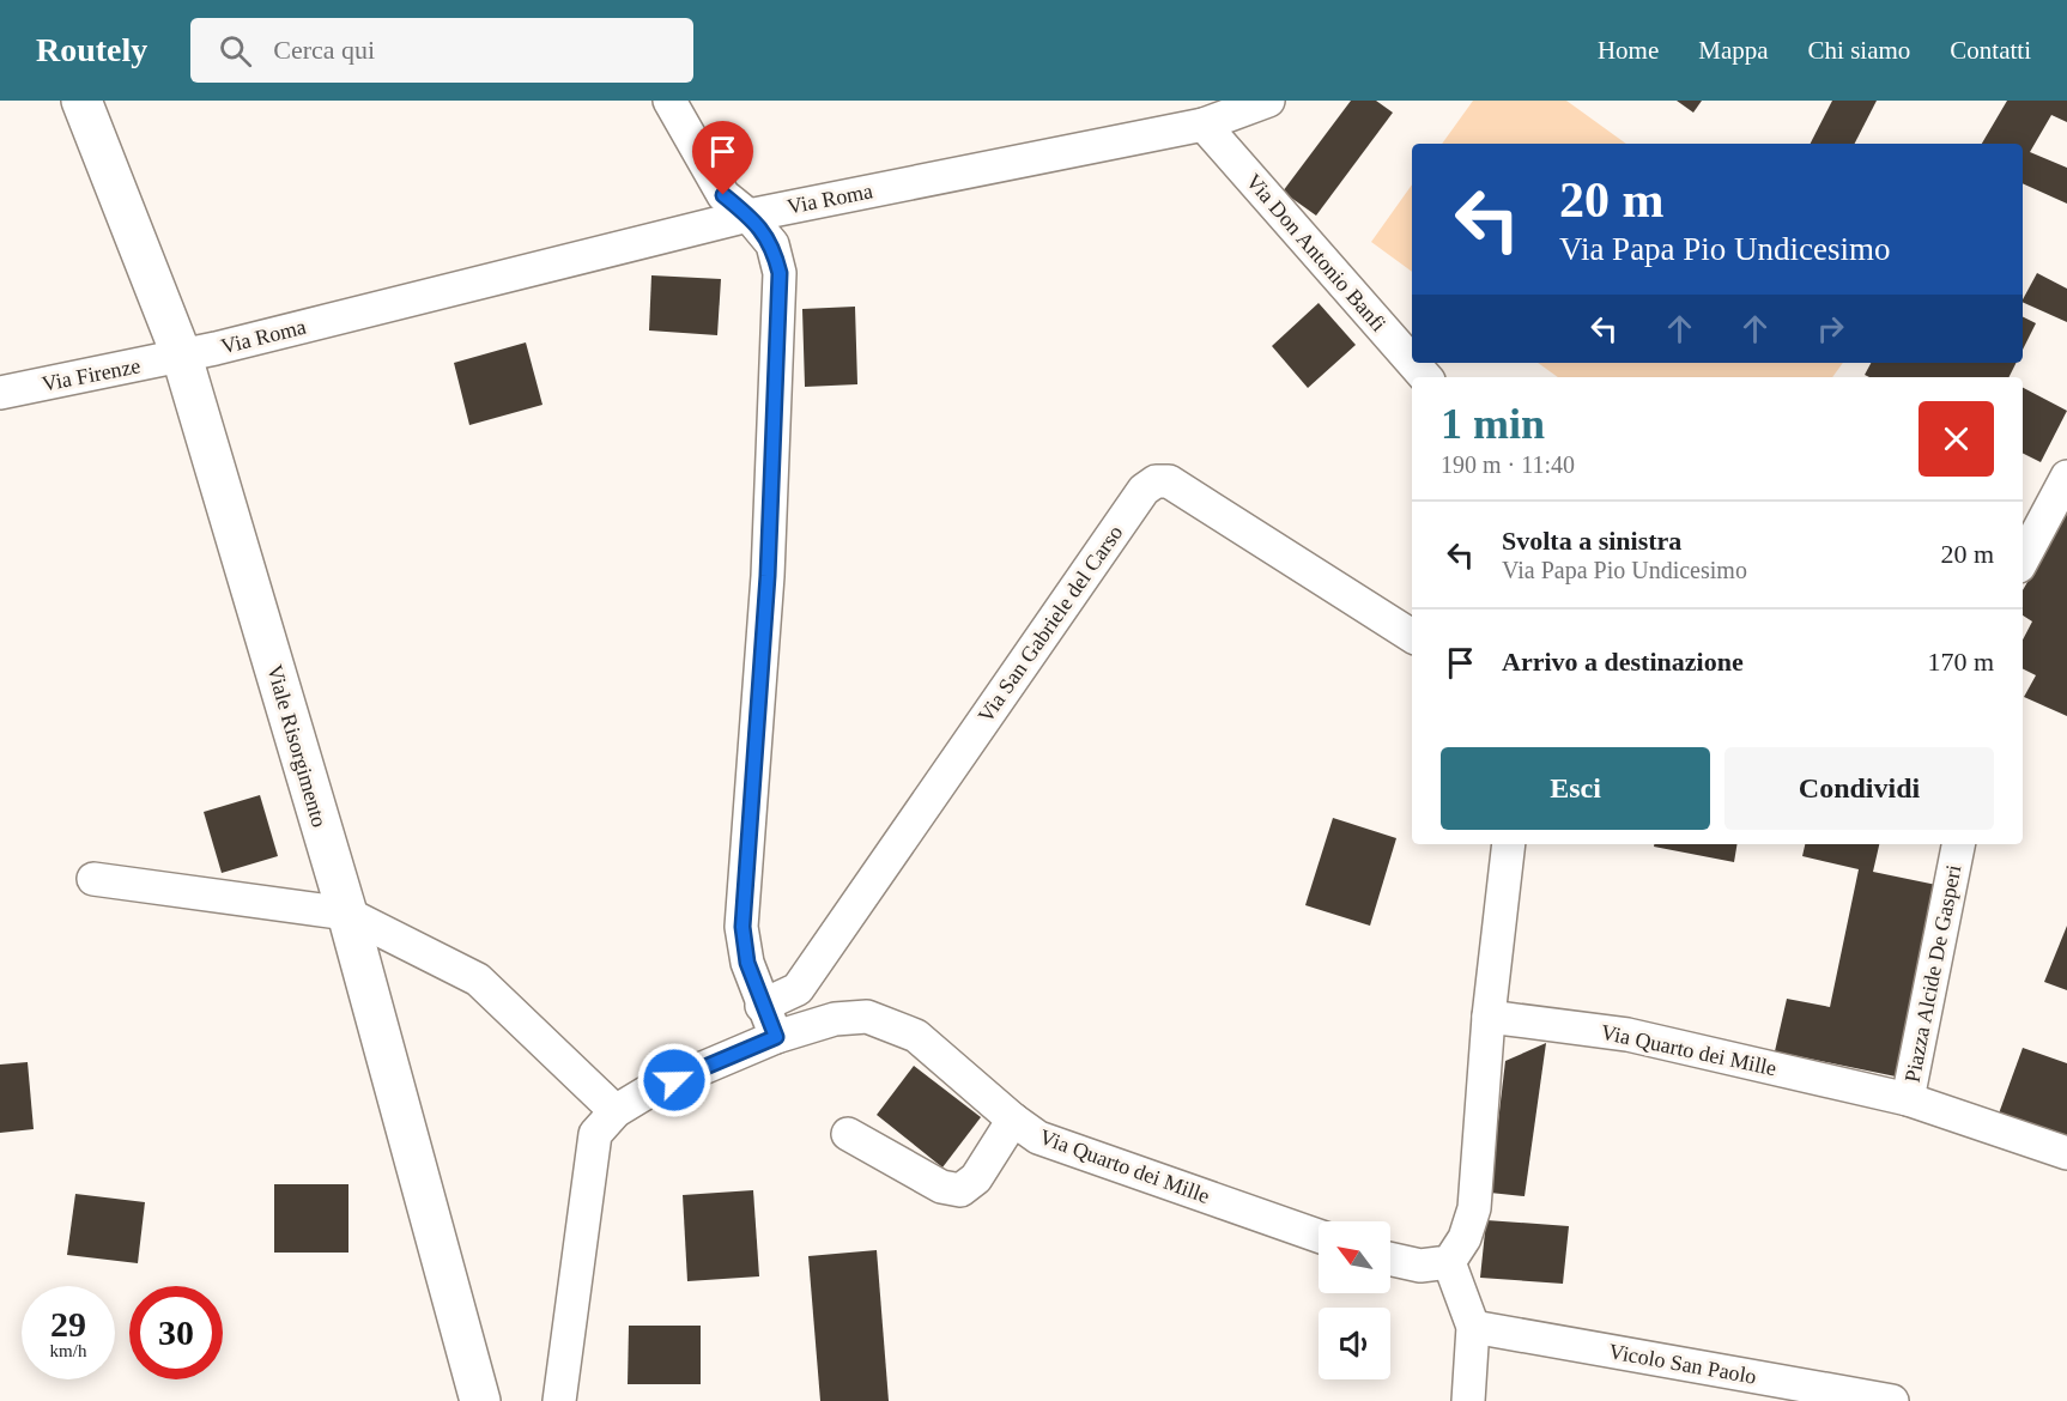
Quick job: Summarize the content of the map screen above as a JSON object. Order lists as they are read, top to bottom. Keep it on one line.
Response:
{"streets":{"street":["Via Roma","Via Don Antonio Banfi","Via Firenze","Via San Gabriele del Carso","Viale Risorgimento","Piazza Alcide De Gasperi","Via Quarto dei Mille","Vicolo San Paolo"]},"crossings":[["Via Roma","Via Don Antonio Banfi"],["Via Roma","Via Firenze"],["Via Roma","Viale Risorgimento"],["Via Firenze","Viale Risorgimento"],["Piazza Alcide De Gasperi","Via Quarto dei Mille"]],"north":"top left","page":{"header":"Routely","search":"Cerca qui","nav":["Home","Mappa","Chi siamo","Contatti"],"turn":["20 m","Via Papa Pio Undicesimo"],"heading":["1 min","190 m · 11:40"],"list":[{"name":"Svolta a sinistra","note":"Via Papa Pio Undicesimo","value":"20 m"},{"name":"Arrivo a destinazione","value":"170 m"}],"buttons":["Esci","Condividi"],"speed":"29 km/h","limit":"30"}}
